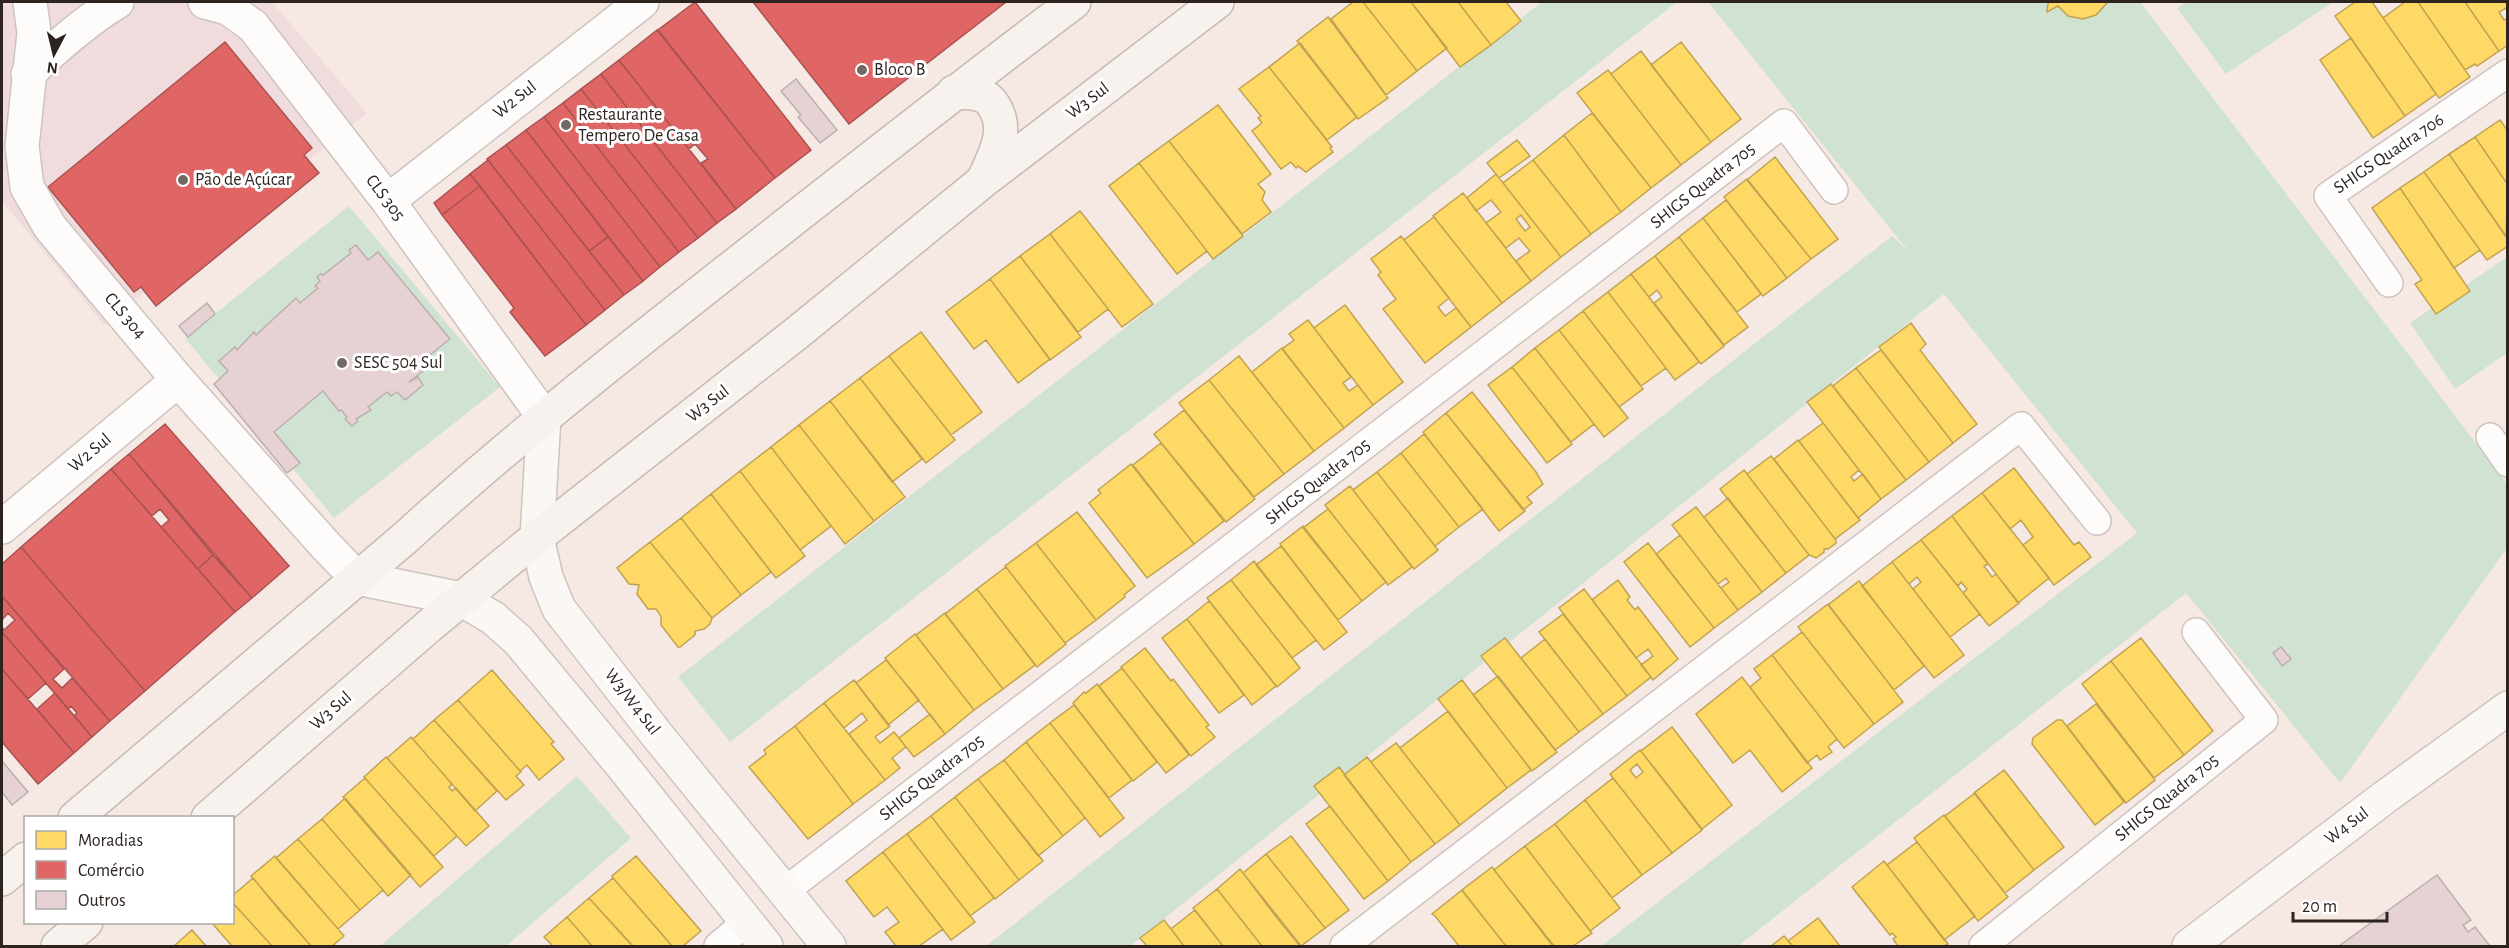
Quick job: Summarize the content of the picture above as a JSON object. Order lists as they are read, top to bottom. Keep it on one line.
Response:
{"streets":{"main road":["W3 Sul","W3/W4 Sul","W4 Sul"],"street":["W2 Sul","SHIGS Quadra 706","SHIGS Quadra 705","CLS 305","CLS 304"]},"crossings":[["W2 Sul","CLS 305"],["W2 Sul","CLS 304"],["W3 Sul","W3/W4 Sul"],["SHIGS Quadra 705","W3/W4 Sul"],["CLS 305","W3/W4 Sul"]],"places":["Bloco B","Restaurante Tempero De Casa","Pão de Açúcar","SESC 504 Sul"],"legend":["Moradias","Comércio","Outros"],"scale_bar":"20 m","north":"bottom"}
